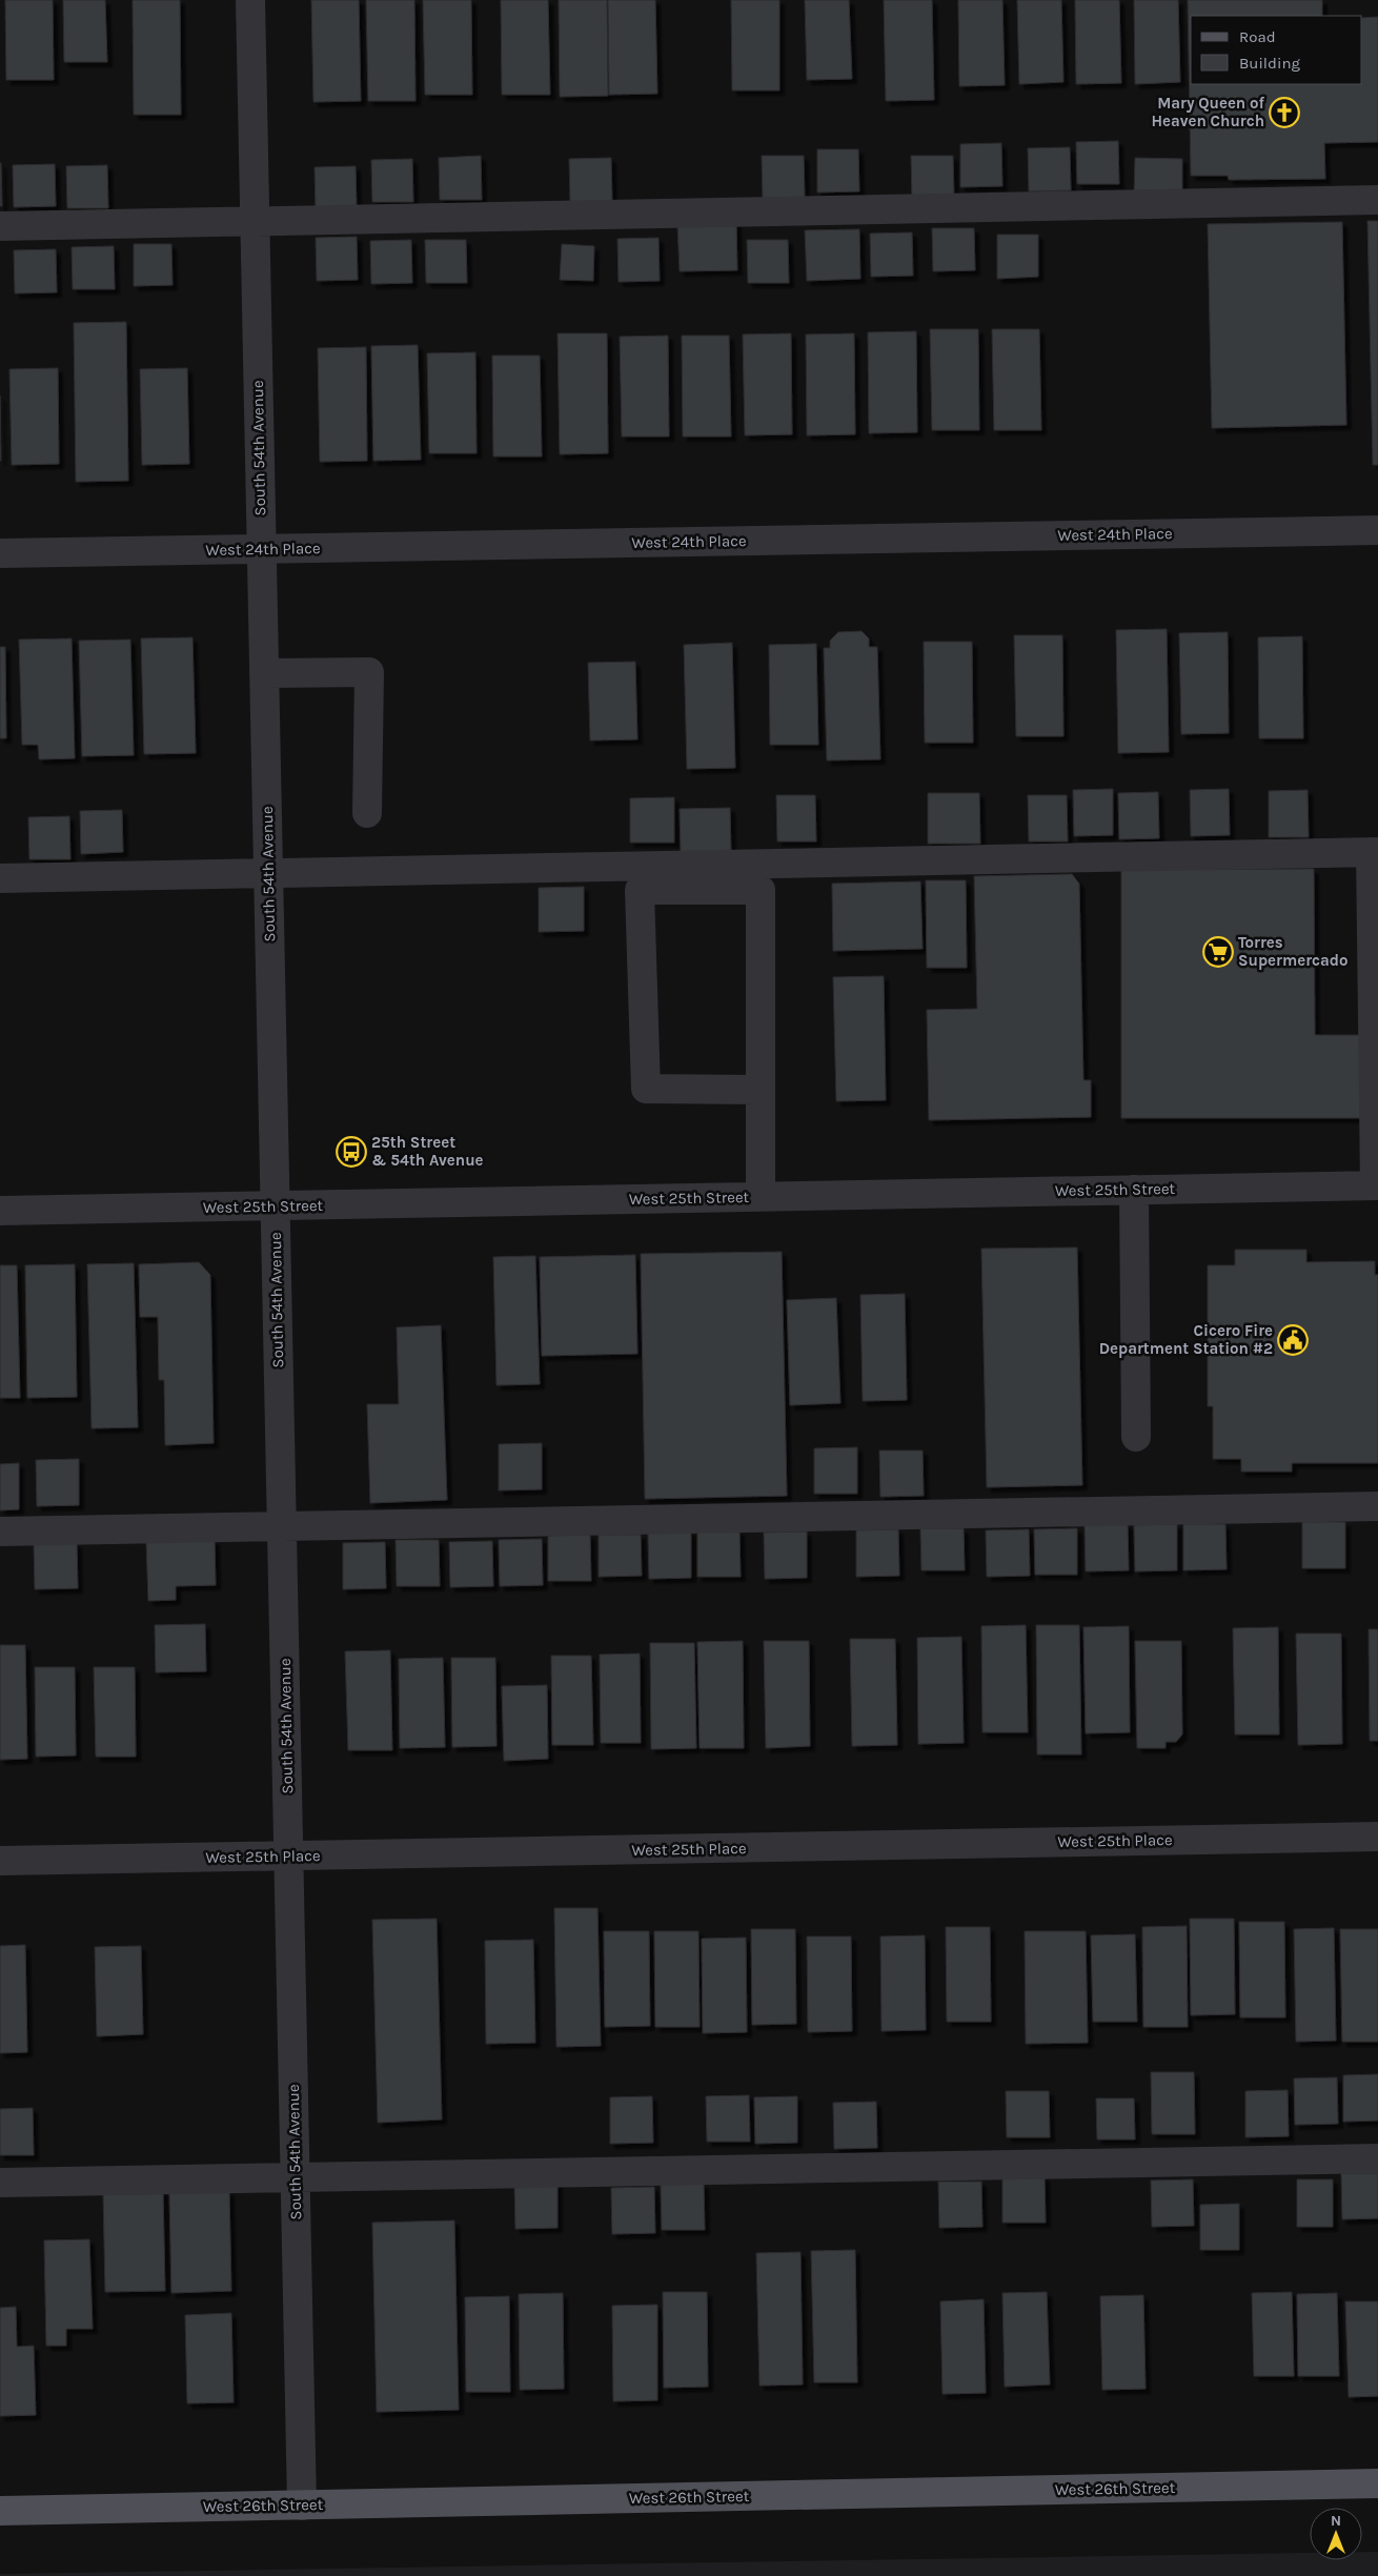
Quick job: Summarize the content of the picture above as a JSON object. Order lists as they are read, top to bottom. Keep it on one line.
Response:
{"streets":{"main road":["West 26th Street"],"street":["South 54th Avenue","West 24th Place","West 25th Street","West 25th Place"]},"crossings":[["South 54th Avenue","West 24th Place"],["South 54th Avenue","West 25th Street"],["South 54th Avenue","West 25th Place"],["South 54th Avenue","West 26th Street"]],"places":{"church":["Mary Queen of Heaven Church"],"supermarket":["Torres Supermercado"],"bus stop":["25th Street & 54th Avenue"],"public building":["Cicero Fire Department Station #2"]},"legend":["Road","Building"],"north":"top"}
